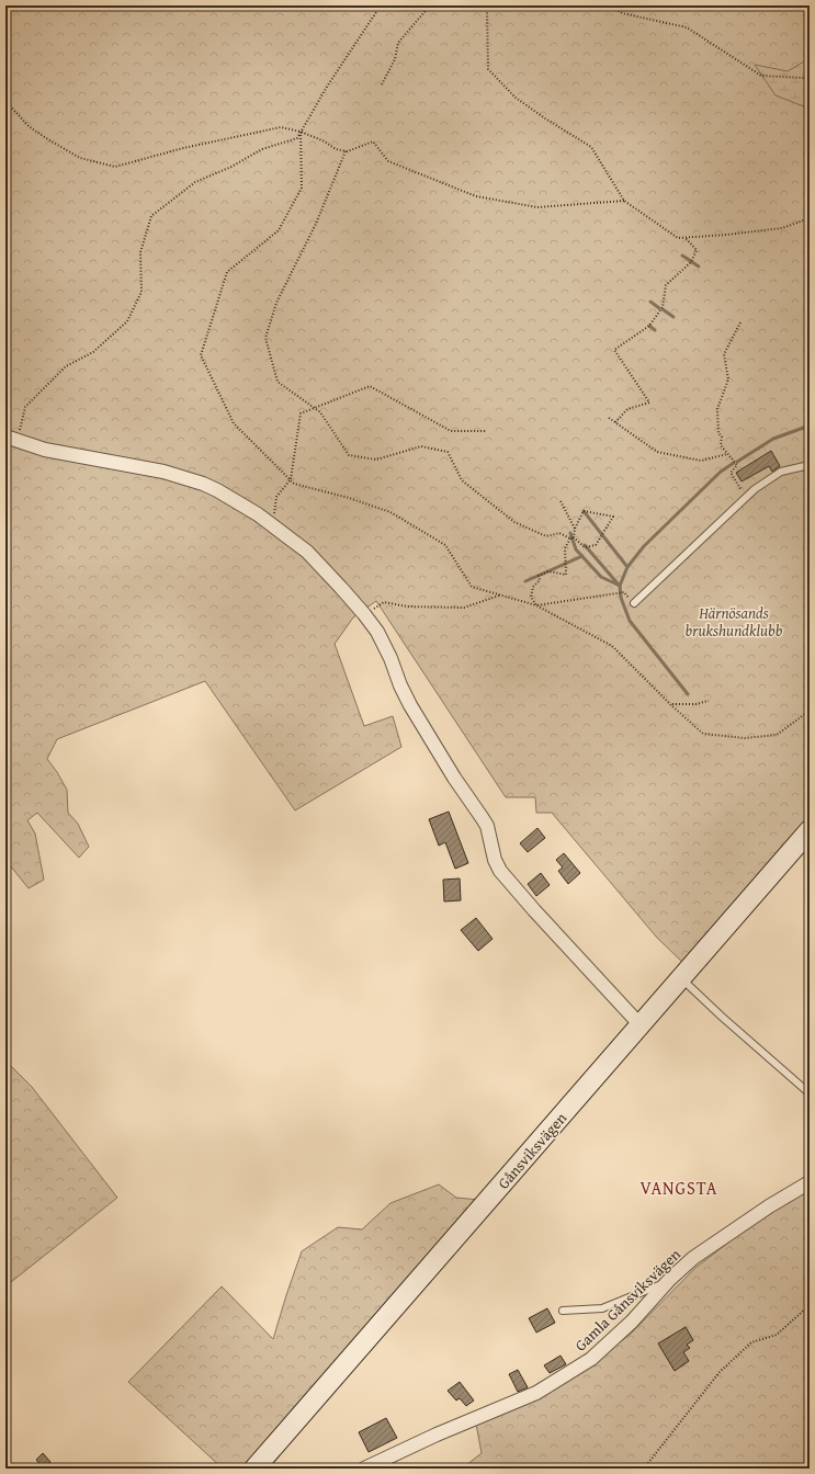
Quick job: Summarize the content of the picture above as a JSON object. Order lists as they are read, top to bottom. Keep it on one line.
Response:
{"streets":{"main road":["Gånsviksvägen"],"street":["Gamla Gånsviksvägen"]},"districts":["VANGSTA"],"parks":["Härnösands brukshundklubb"]}
